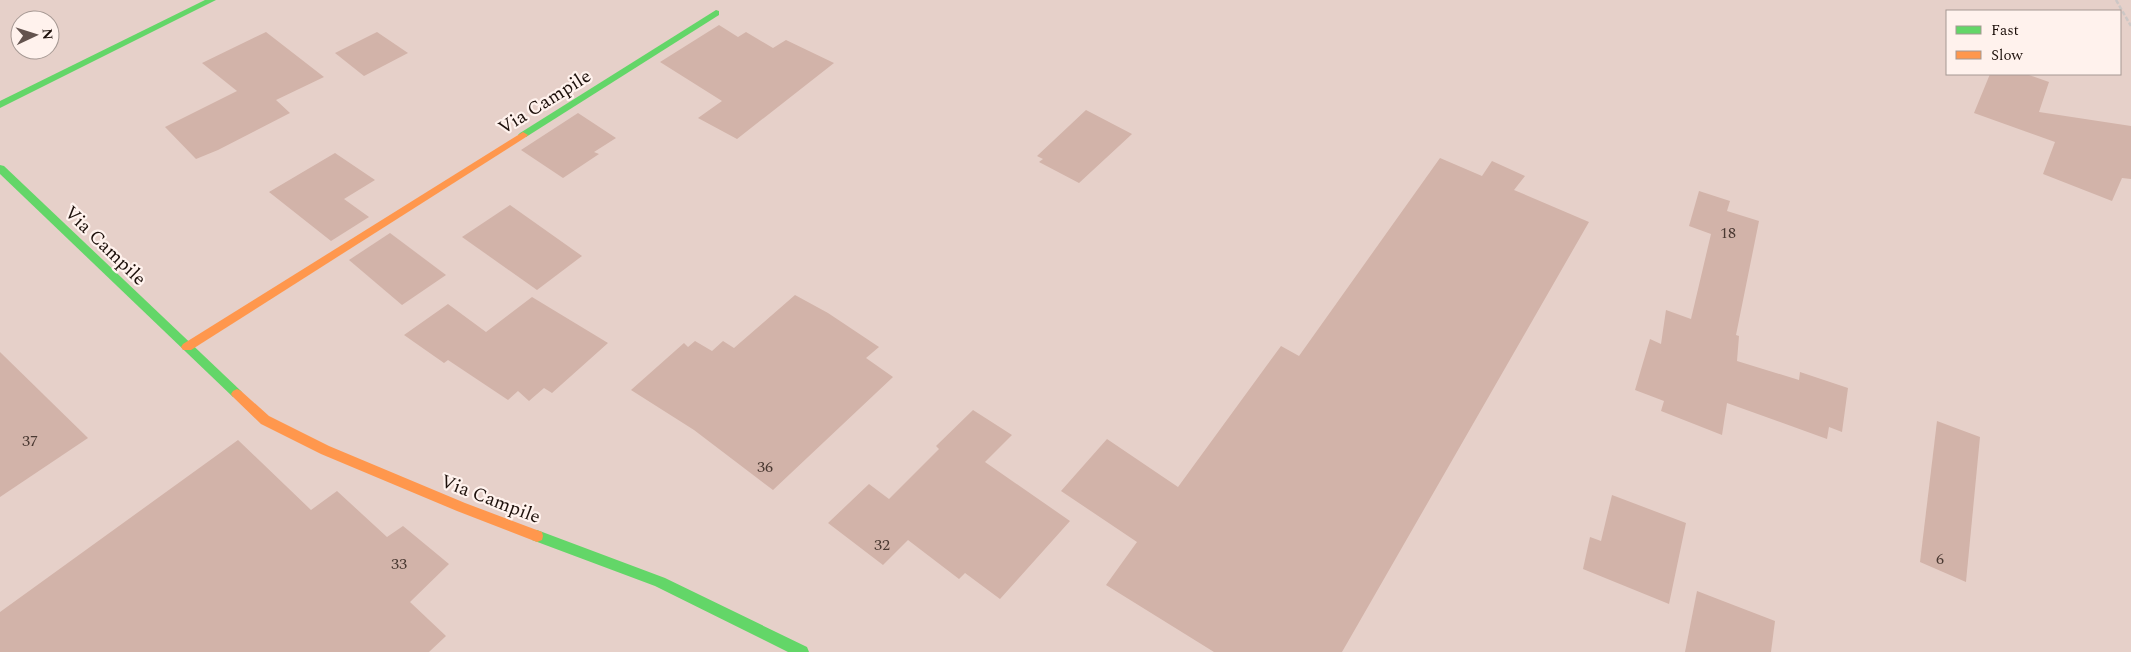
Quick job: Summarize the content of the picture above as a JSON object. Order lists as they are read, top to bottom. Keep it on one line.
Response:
{"streets":{"street":["Via Campile"]},"house_numbers":["18","37","36","32","6","33"],"legend":["Fast","Slow"],"north":"right"}
